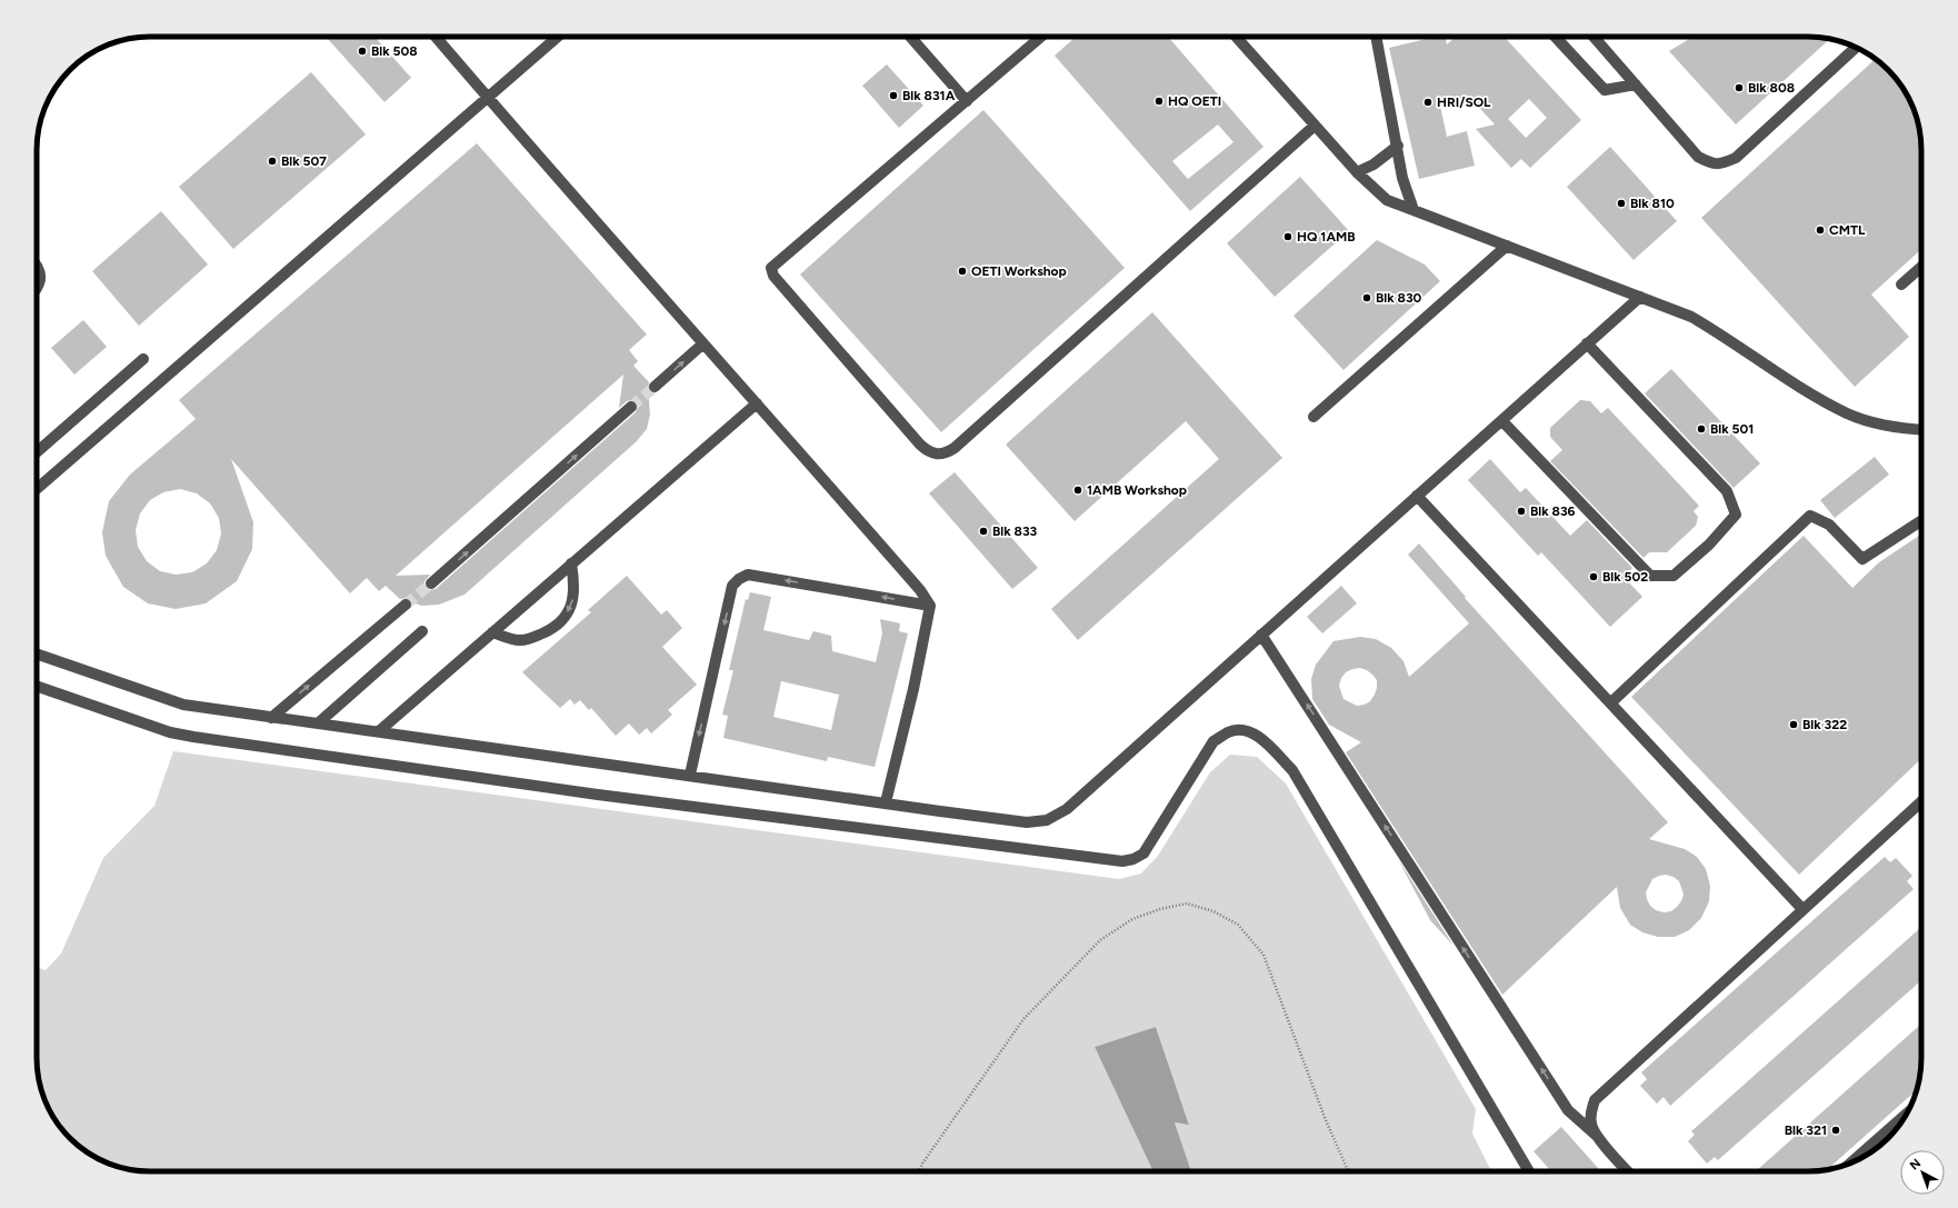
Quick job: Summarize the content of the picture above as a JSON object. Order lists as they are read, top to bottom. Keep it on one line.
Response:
{"places":["Blk 508","Blk 808","Blk 831A","HQ OETI","HRI/SOL","Blk 507","Blk 810","CMTL","HQ 1AMB","OETI Workshop","Blk 830","Blk 501","1AMB Workshop","Blk 836","Blk 833","Blk 502","Blk 322","Blk 321"],"north":"top left"}
